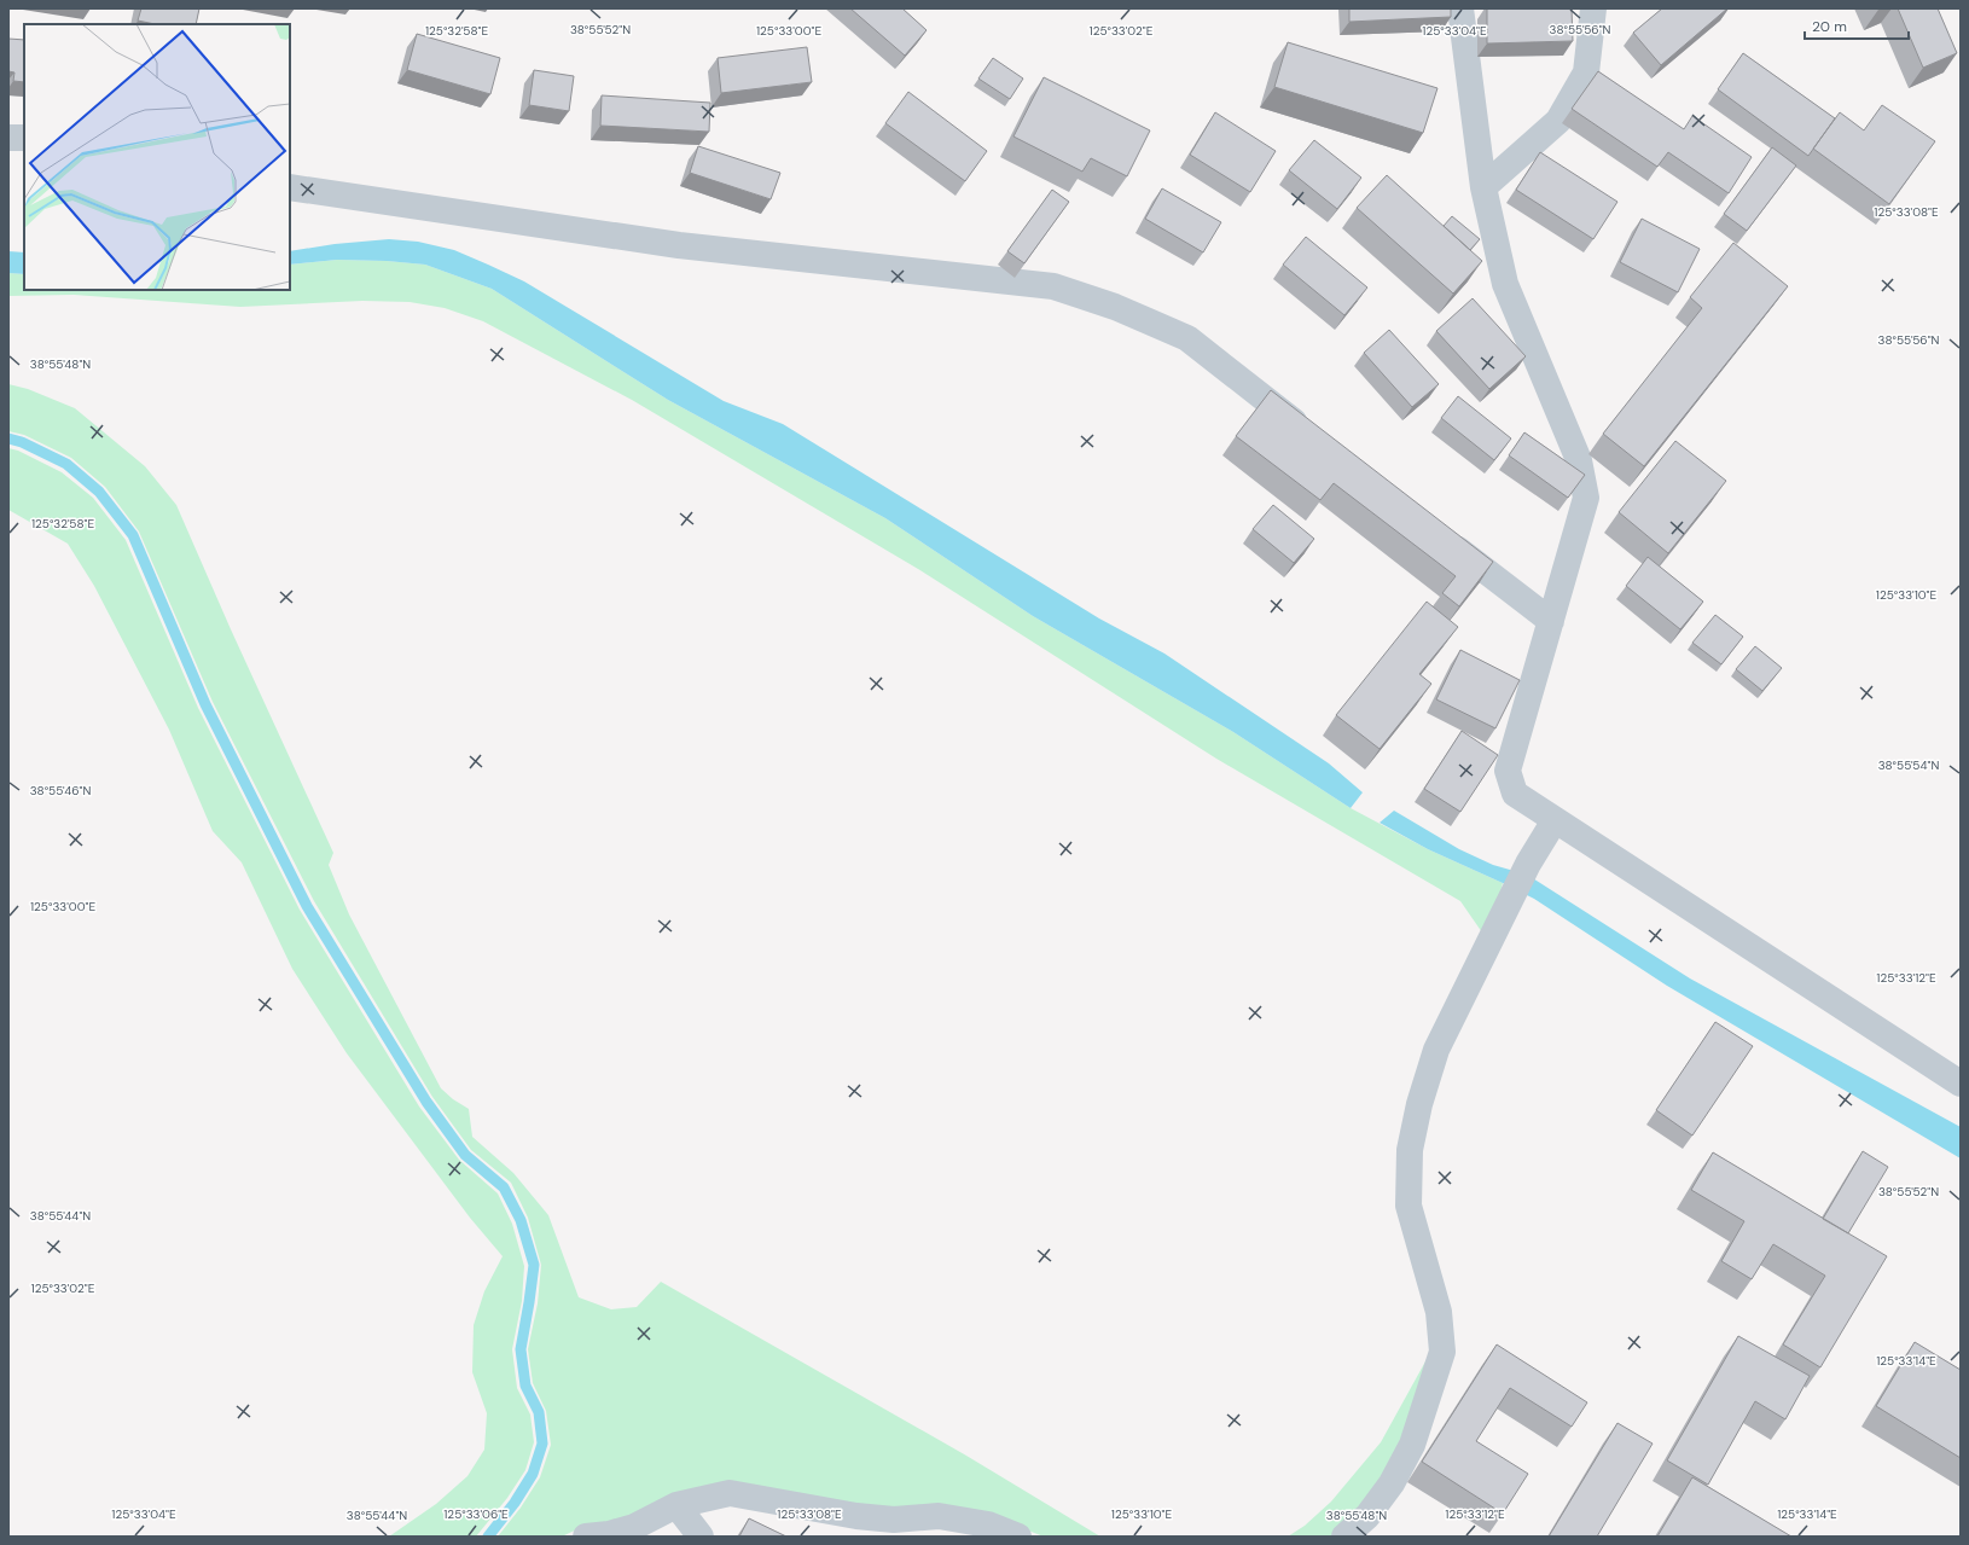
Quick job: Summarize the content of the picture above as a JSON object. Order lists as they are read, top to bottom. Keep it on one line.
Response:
{"scale_bar":"20 m","coordinates":["38°55'52\"N","38°55'56\"N","125°33'00\"E","125°33'02\"E","125°32'58\"E","125°33'04\"E","125°33'08\"E","38°55'48\"N","125°33'10\"E","38°55'54\"N","38°55'46\"N","125°33'12\"E","38°55'44\"N","125°33'14\"E","125°33'06\"E"]}
